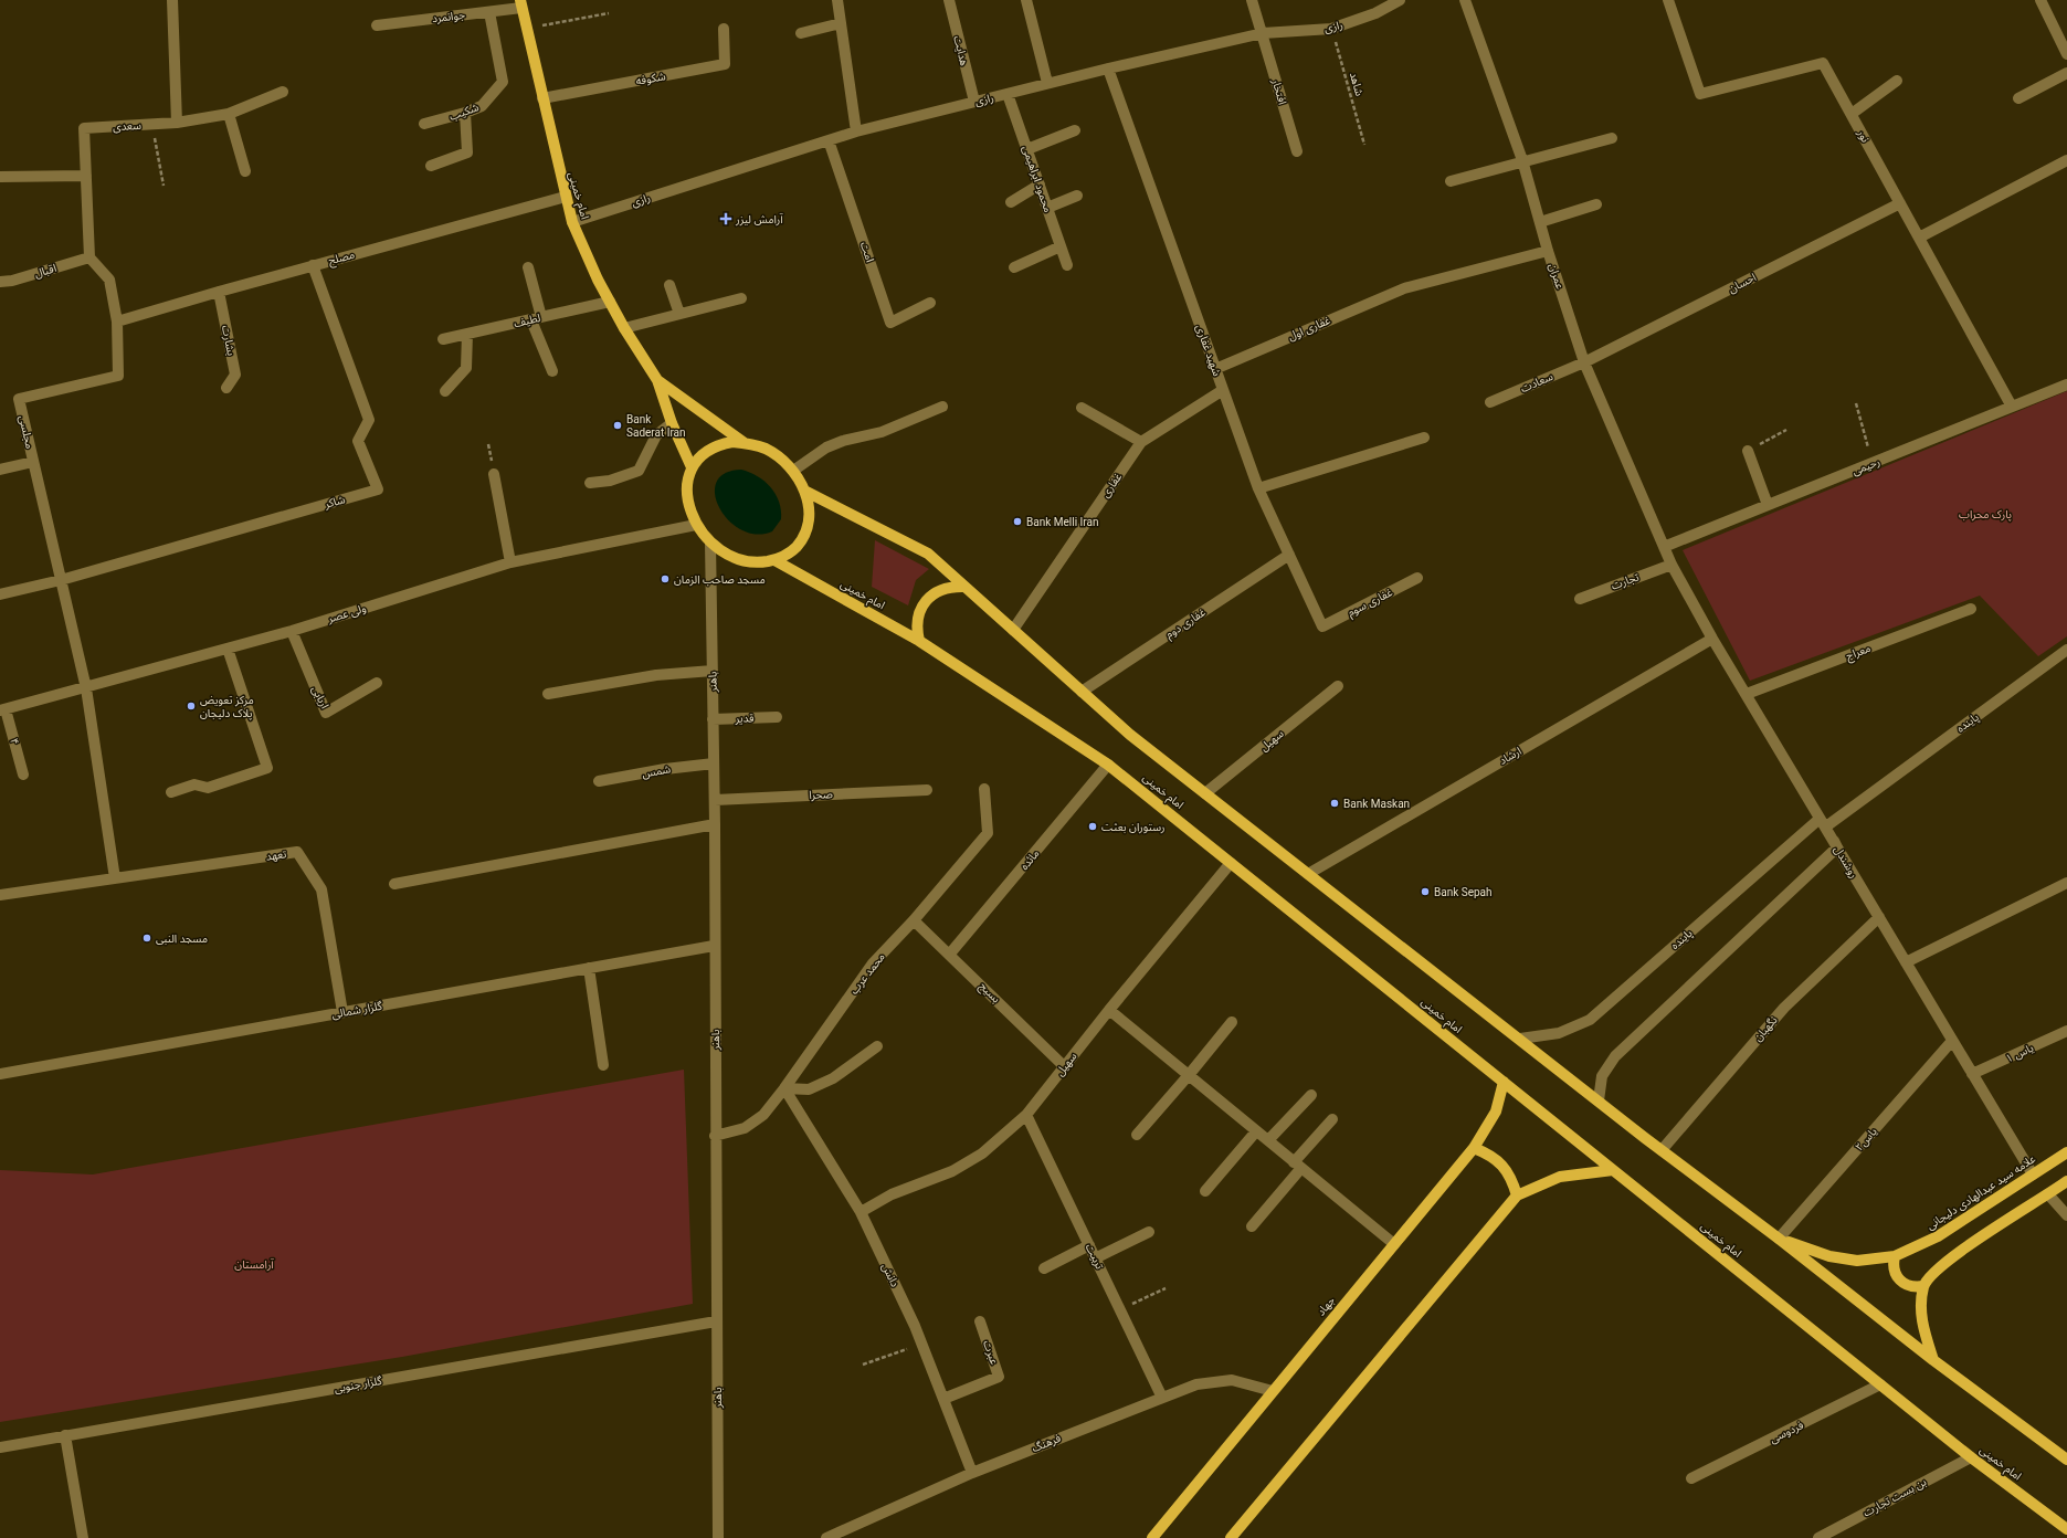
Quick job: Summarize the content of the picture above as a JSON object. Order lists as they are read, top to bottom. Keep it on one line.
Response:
{"streets":{"main road":["امام خمینی","علامه سید عبدالهادی دلیجانی","جهاد"],"street":["جوانمرد","رازی","هدایت","شکوفه","افتخار","شکیب","سعدی","نور","محمود ابراهیمی","امت","مصلح","اقبال","عمران","احسان","لطیف","غفاری اول","بشارت","شهید غفاری","سعادت","مجلسی","رحیمی","غفاری","شاکر","تجارت","غفاری سوم","ولی عصر","غفاری دوم","معراج","باهنر","اربابی","قدیر","پاینده","سهیل","۴","ارشاد","شمس","صحرا","تعهد","مائده","روشندل","محمد عرب","بسیج","گلزار شمالی","نگهبان","یاس ۱","یاس۲","تربیت","دانش","عبرت","گلزار جنوبی","فردوسی","فرهنگ","بن بست تجارت"],"path":["شاهد"]},"crossings":[["جوانمرد","شکیب"],["جوانمرد","امام خمینی"],["رازی","هدایت"],["رازی","شاهد"],["رازی","افتخار"],["رازی","محمود ابراهیمی"],["رازی","امام خمینی"],["رازی","امت"],["رازی","شهید غفاری"],["شکوفه","امام خمینی"],["سعدی","اقبال"],["سعدی","مجلسی"],["نور","احسان"],["نور","رحیمی"],["امام خمینی","مصلح"],["امام خمینی","لطیف"],["امام خمینی","ولی عصر"],["امام خمینی","باهنر"],["امام خمینی","سهیل"],["امام خمینی","مائده"],["امام خمینی","جهاد"],["امام خمینی","فردوسی"],["امام خمینی","بن بست تجارت"],["مصلح","بشارت"],["مصلح","مجلسی"],["مصلح","شاکر"],["اقبال","مجلسی"],["عمران","احسان"],["عمران","غفاری اول"],["عمران","سعادت"],["عمران","رحیمی"],["عمران","روشندل"],["احسان","سعادت"],["غفاری اول","شهید غفاری"],["شهید غفاری","غفاری"],["شهید غفاری","غفاری سوم"],["شهید غفاری","غفاری دوم"],["مجلسی","شاکر"],["مجلسی","ولی عصر"],["رحیمی","روشندل"],["تجارت","روشندل"],["ولی عصر","باهنر"],["ولی عصر","اربابی"],["ولی عصر","۴"],["معراج","روشندل"],["باهنر","قدیر"],["باهنر","شمس"],["باهنر","صحرا"],["باهنر","محمد عرب"],["باهنر","گلزار شمالی"],["باهنر","گلزار جنوبی"],["پاینده","روشندل"],["سهیل","بسیج"],["سهیل","تربیت"],["سهیل","دانش"],["ارشاد","روشندل"],["تعهد","گلزار شمالی"],["مائده","بسیج"],["روشندل","نگهبان"],["روشندل","یاس ۱"],["روشندل","یاس۲"],["روشندل","علامه سید عبدالهادی دلیجانی"],["محمد عرب","بسیج"],["محمد عرب","دانش"],["یاس۲","علامه سید عبدالهادی دلیجانی"],["تربیت","فرهنگ"],["دانش","عبرت"],["دانش","فرهنگ"],["جهاد","فرهنگ"]],"parks":["پارک محراب","آرامستان"],"places":{"health":["آرامش لیزر"],"other":["Bank Saderat Iran","Bank Melli Iran","مسجد صاحب الزمان","مرکز تعویض پلاک دلیجان","Bank Maskan","رستوران بعثت","Bank Sepah","مسجد النبی"]}}
